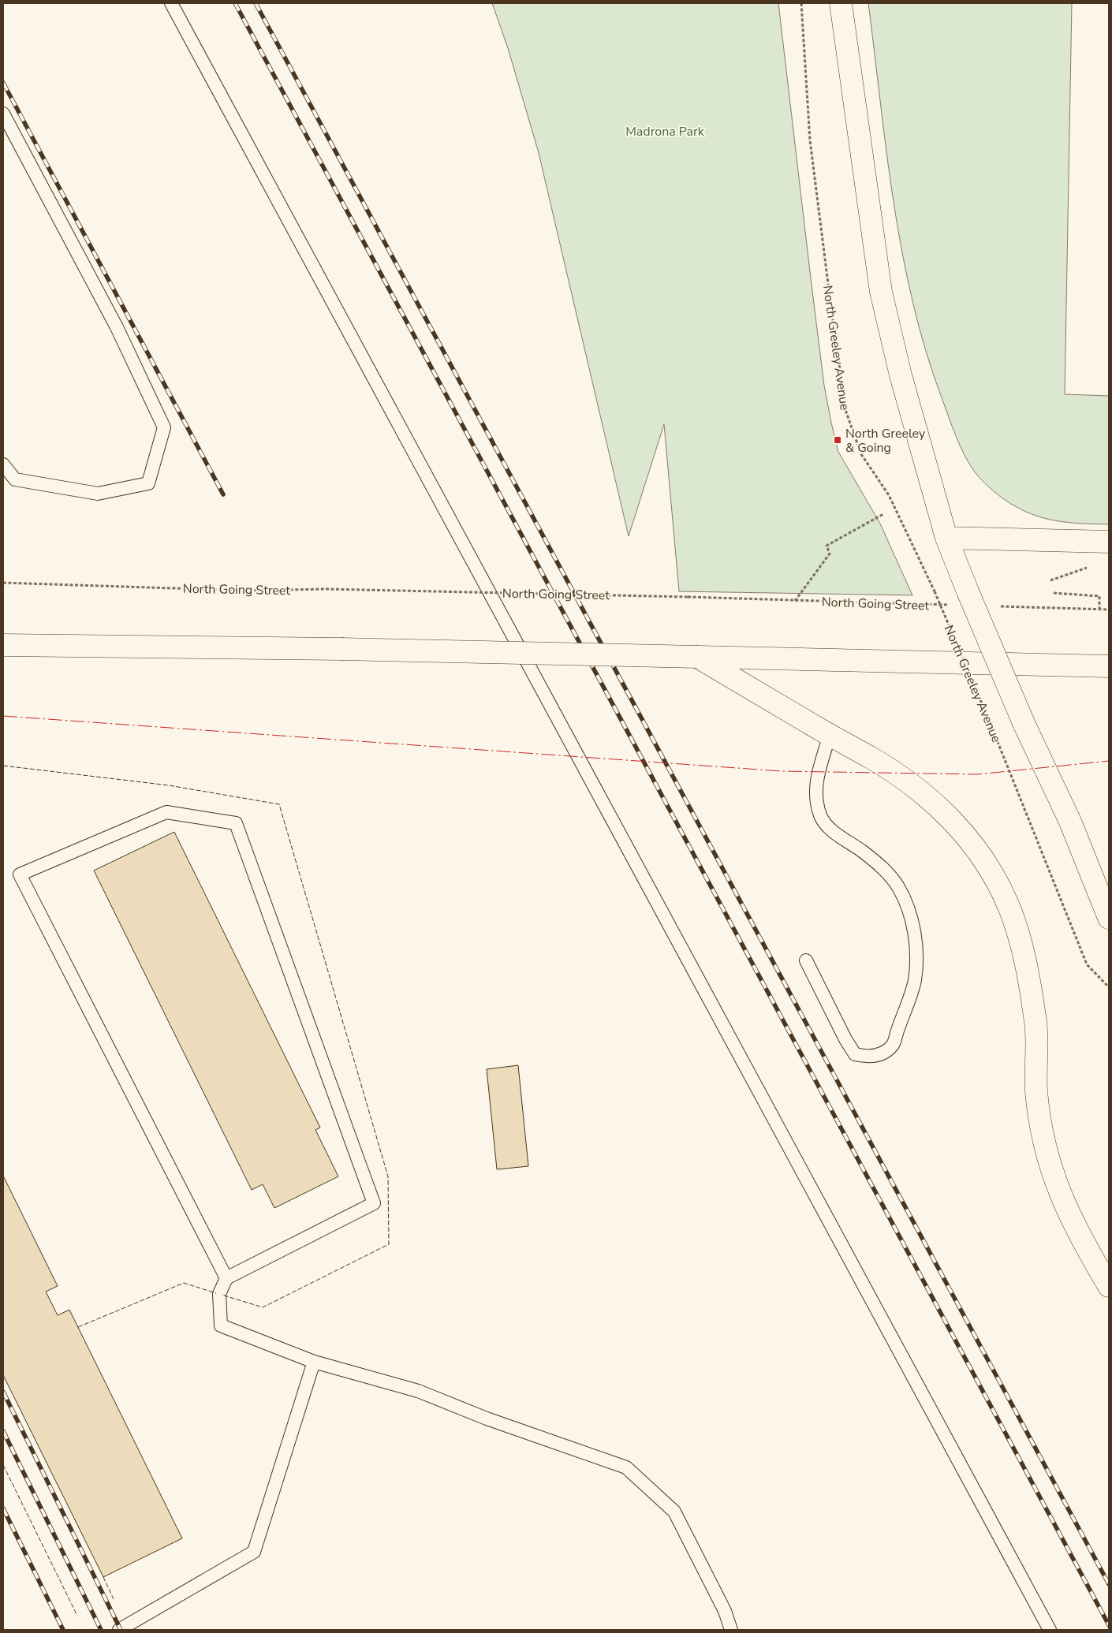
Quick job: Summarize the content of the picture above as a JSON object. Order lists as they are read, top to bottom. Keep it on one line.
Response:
{"streets":{"path":["North Greeley Avenue","North Going Street"]},"parks":["Madrona Park"],"places":{"transit":["North Greeley & Going"]}}
